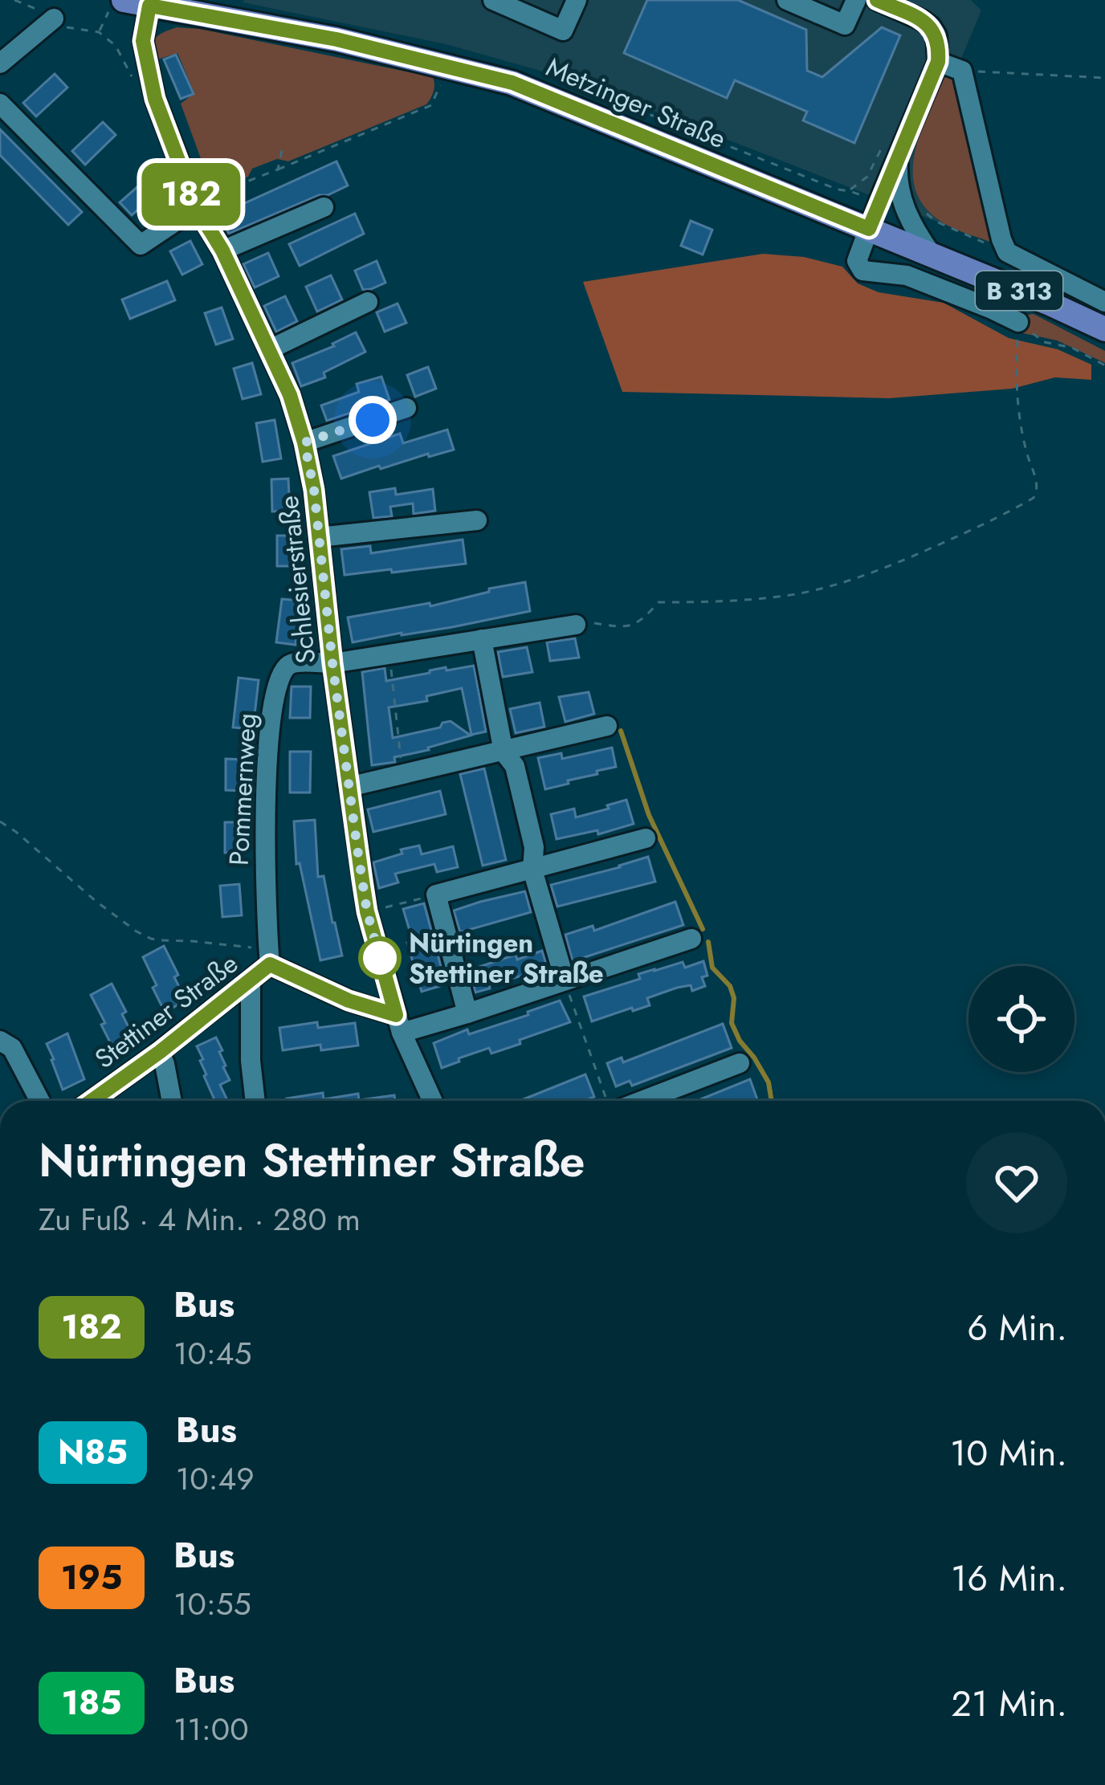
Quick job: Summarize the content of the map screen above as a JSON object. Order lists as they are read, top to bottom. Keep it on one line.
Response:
{"streets":{"main road":["Metzinger Straße","B 313"],"street":["Schlesierstraße","Pommernweg","Stettiner Straße"]},"crossings":[["Metzinger Straße","Schlesierstraße"],["Schlesierstraße","Pommernweg"],["Schlesierstraße","Stettiner Straße"],["Pommernweg","Stettiner Straße"]],"places":["Nürtingen Stettiner Straße"],"lines":["bus line 182"],"page":{"on_map":"182","heading":["Nürtingen Stettiner Straße","Zu Fuß · 4 Min. · 280 m"],"list":[{"mark":"182","name":"Bus","note":"10:45","value":"6 Min."},{"mark":"N85","name":"Bus","note":"10:49","value":"10 Min."},{"mark":"195","name":"Bus","note":"10:55","value":"16 Min."},{"mark":"185","name":"Bus","note":"11:00","value":"21 Min."}]}}
